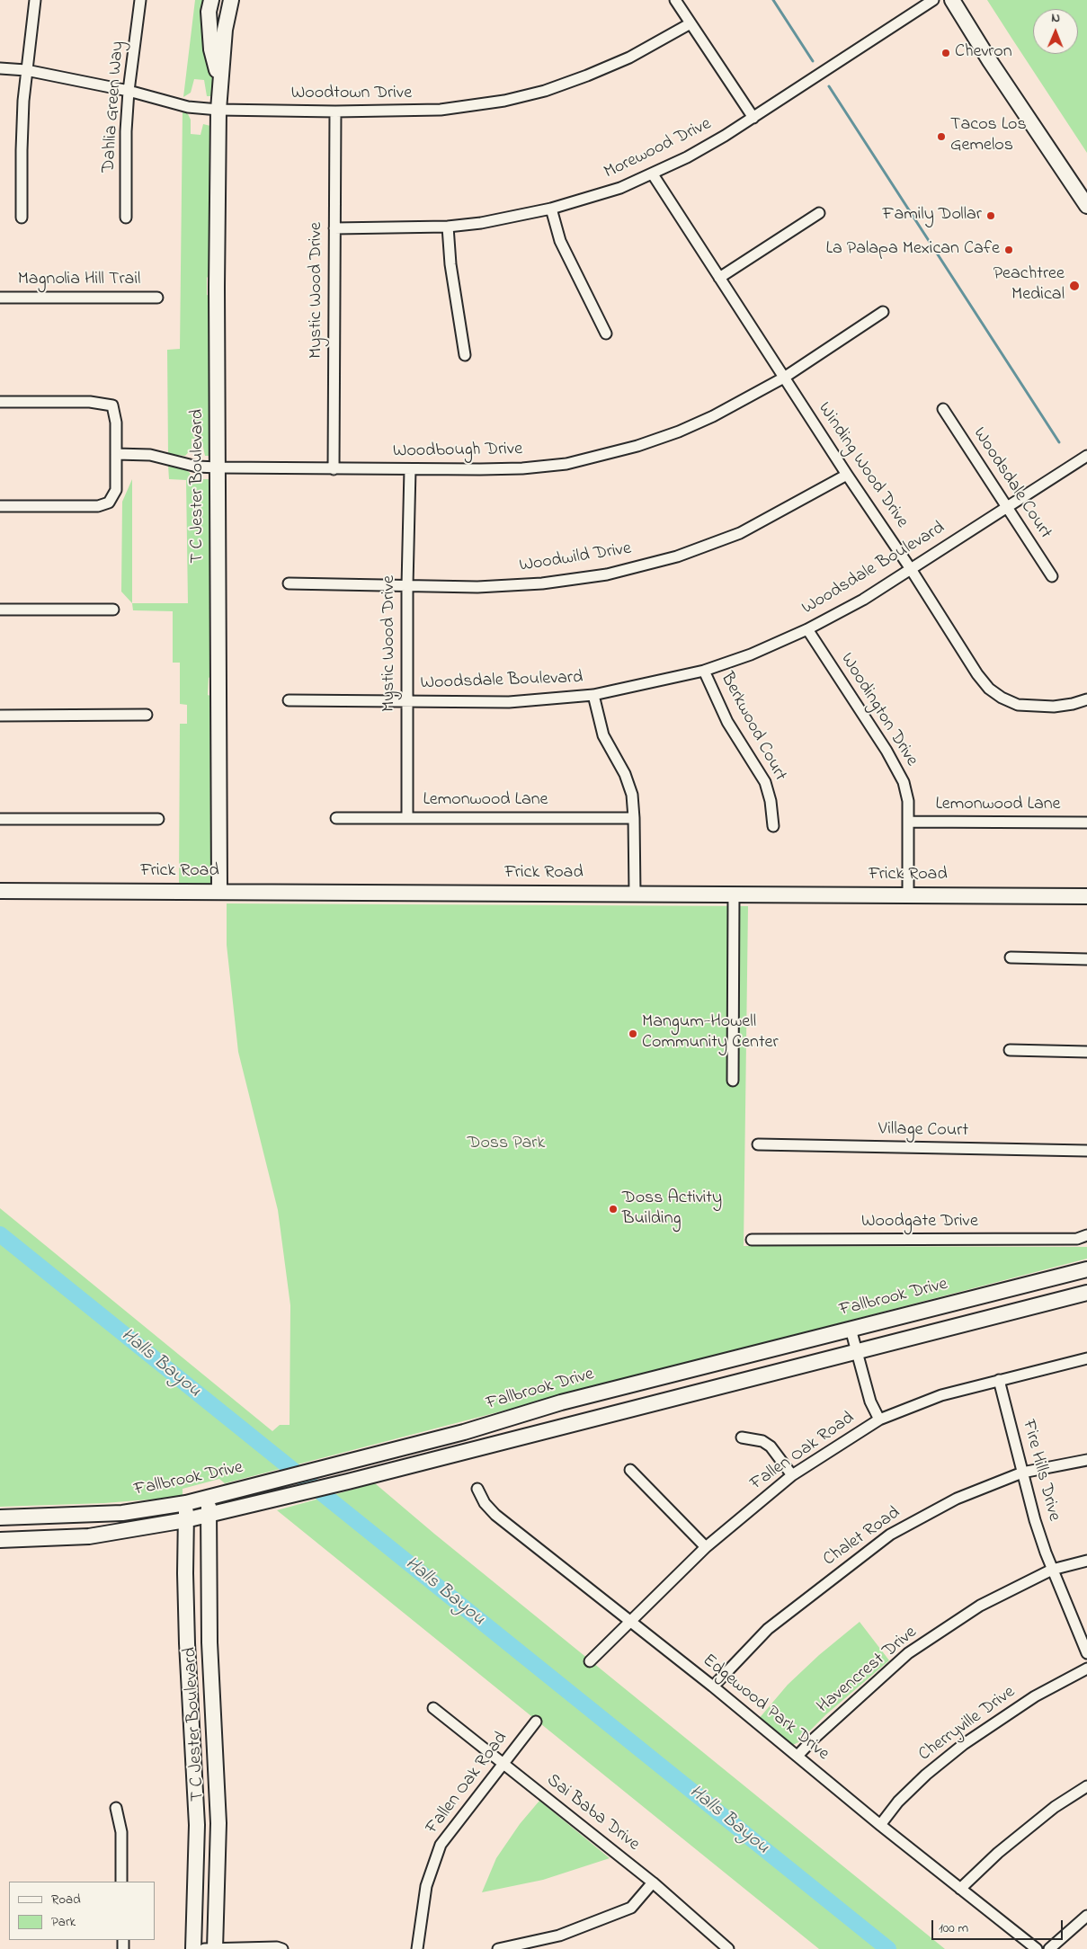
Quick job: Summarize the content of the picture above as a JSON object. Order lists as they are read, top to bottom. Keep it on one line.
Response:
{"streets":{"street":["Woodtown Drive","Dahlia Green Way","Morewood Drive","Magnolia Hill Trail","Mystic Wood Drive","Woodbough Drive","Winding Wood Drive","Woodsdale Court","T C Jester Boulevard","Woodwild Drive","Woodsdale Boulevard","Woodington Drive","Berkwood Court","Lemonwood Lane","Frick Road","Village Court","Woodgate Drive","Fallbrook Drive","Fallen Oak Road","Fire Hills Drive","Chalet Road","Havencrest Drive","Edgewood Park Drive","Cherryville Drive","Sai Baba Drive"]},"crossings":[["Woodtown Drive","Dahlia Green Way"],["Woodtown Drive","Mystic Wood Drive"],["Woodtown Drive","T C Jester Boulevard"],["Morewood Drive","Mystic Wood Drive"],["Morewood Drive","Winding Wood Drive"],["Mystic Wood Drive","Woodbough Drive"],["Mystic Wood Drive","Woodwild Drive"],["Mystic Wood Drive","Woodsdale Boulevard"],["Mystic Wood Drive","Lemonwood Lane"],["Woodbough Drive","Winding Wood Drive"],["Woodbough Drive","T C Jester Boulevard"],["Winding Wood Drive","Woodwild Drive"],["Winding Wood Drive","Woodsdale Boulevard"],["Woodsdale Court","Woodsdale Boulevard"],["T C Jester Boulevard","Frick Road"],["T C Jester Boulevard","Fallbrook Drive"],["Woodsdale Boulevard","Woodington Drive"],["Woodsdale Boulevard","Berkwood Court"],["Woodington Drive","Lemonwood Lane"],["Woodington Drive","Frick Road"],["Fallen Oak Road","Fire Hills Drive"],["Fallen Oak Road","Edgewood Park Drive"],["Fallen Oak Road","Sai Baba Drive"],["Fire Hills Drive","Chalet Road"],["Fire Hills Drive","Havencrest Drive"],["Chalet Road","Edgewood Park Drive"],["Havencrest Drive","Edgewood Park Drive"],["Edgewood Park Drive","Cherryville Drive"]],"water":["Halls Bayou"],"parks":["Doss Park"],"places":["Chevron","Tacos Los Gemelos","Family Dollar","La Palapa Mexican Cafe","Peachtree Medical","Mangum-Howell Community Center","Doss Activity Building"],"legend":["Road","Park"],"scale_bar":"100 m","north":"top"}
